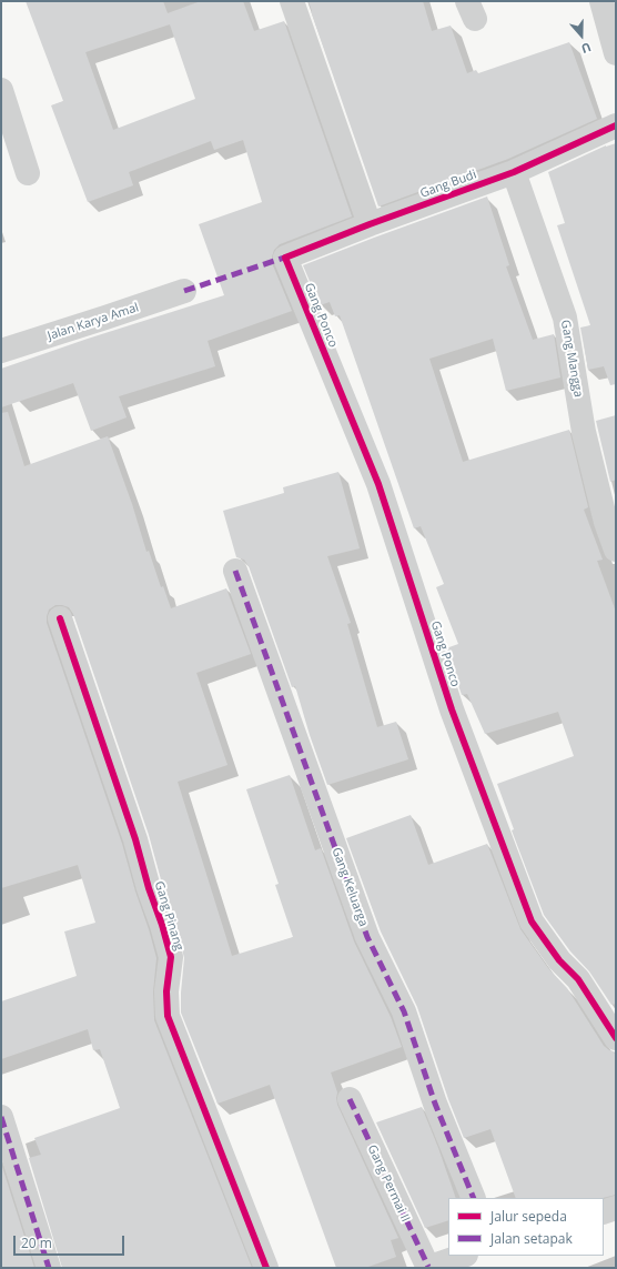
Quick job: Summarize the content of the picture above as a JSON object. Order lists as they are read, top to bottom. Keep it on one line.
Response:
{"streets":{"street":["Gang Budi","Gang Ponco","Jalan Karya Amal","Gang Mangga","Gang Keluarga","Gang Pinang","Gang Permai II"]},"crossings":[["Gang Budi","Gang Ponco"],["Gang Budi","Gang Mangga"]],"legend":["Jalur sepeda","Jalan setapak"],"scale_bar":"20 m","north":"bottom"}
